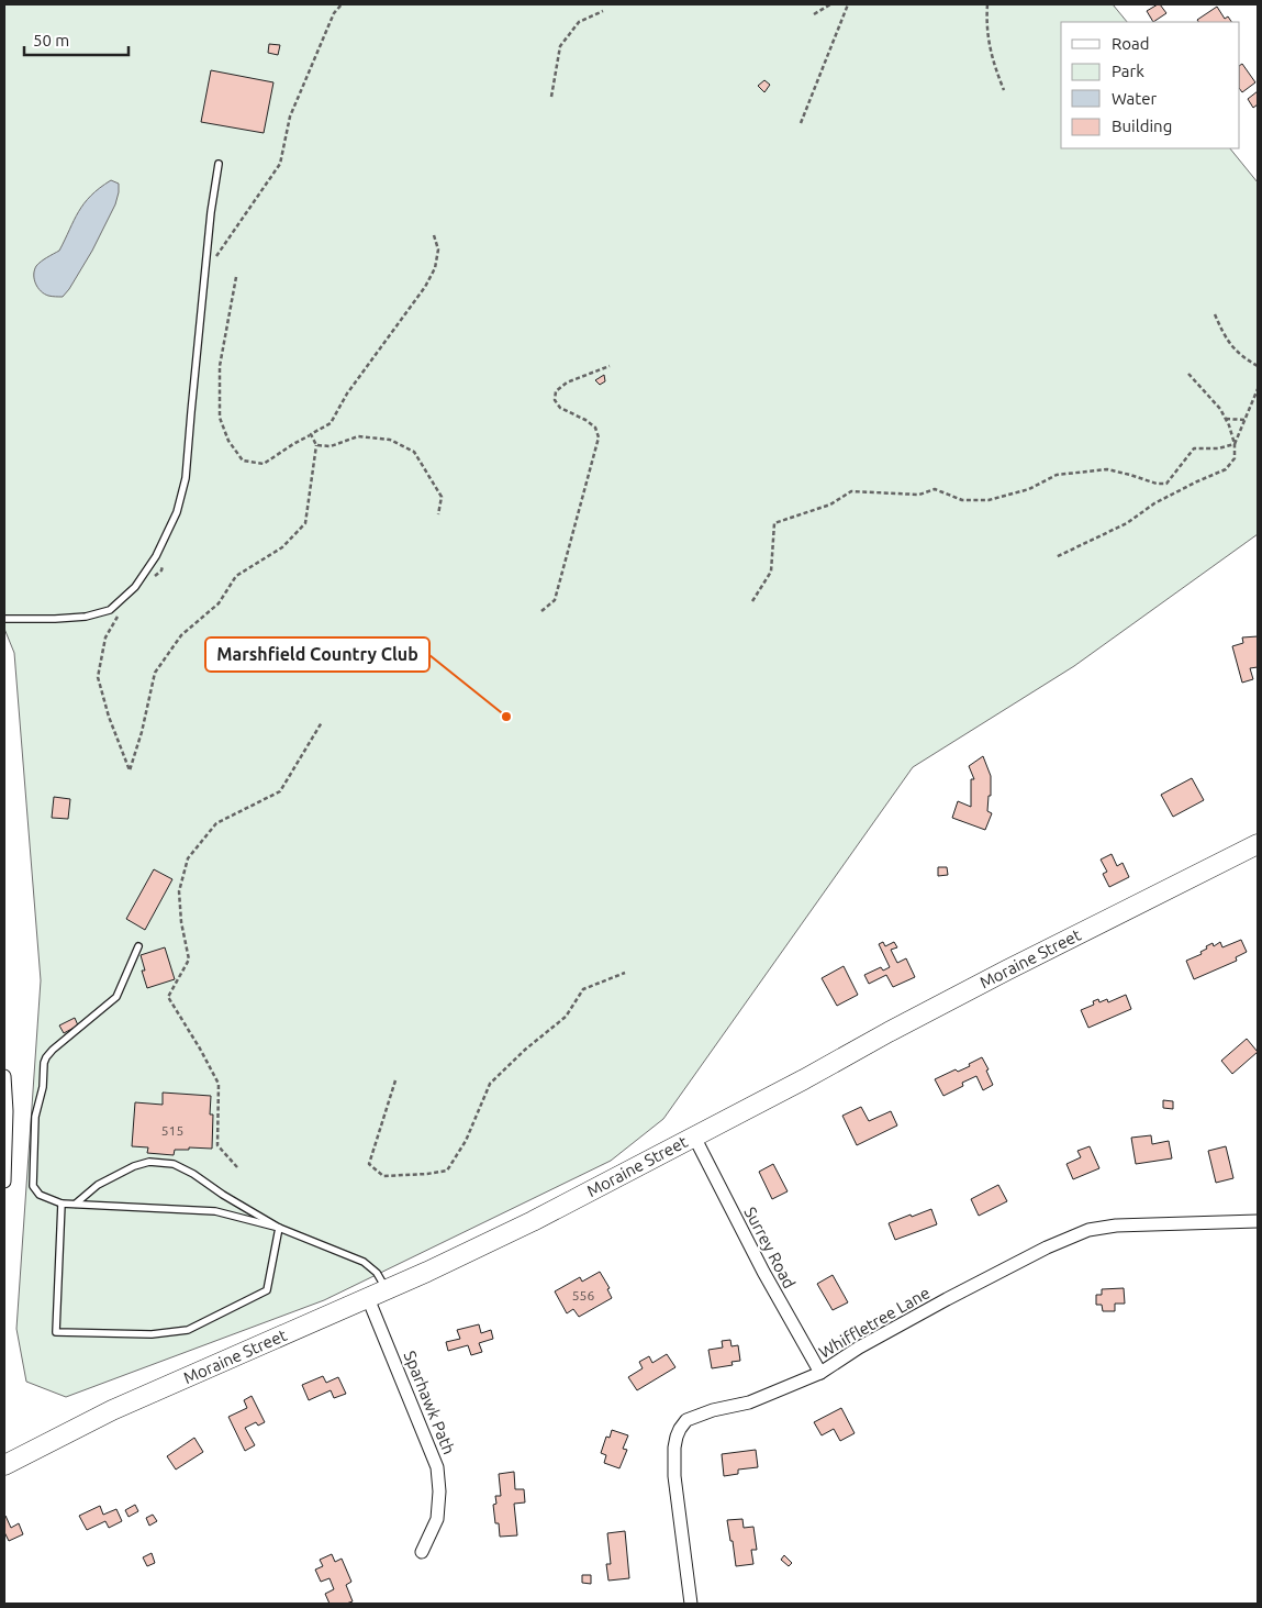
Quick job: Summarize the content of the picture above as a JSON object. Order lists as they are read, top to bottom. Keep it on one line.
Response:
{"streets":{"main road":["Moraine Street"],"street":["Surrey Road","Whiffletree Lane","Sparhawk Path"]},"crossings":[["Moraine Street","Surrey Road"],["Moraine Street","Sparhawk Path"],["Surrey Road","Whiffletree Lane"]],"places":["Marshfield Country Club"],"house_numbers":["515","556"],"legend":["Road","Park","Water","Building"],"scale_bar":"50 m"}
